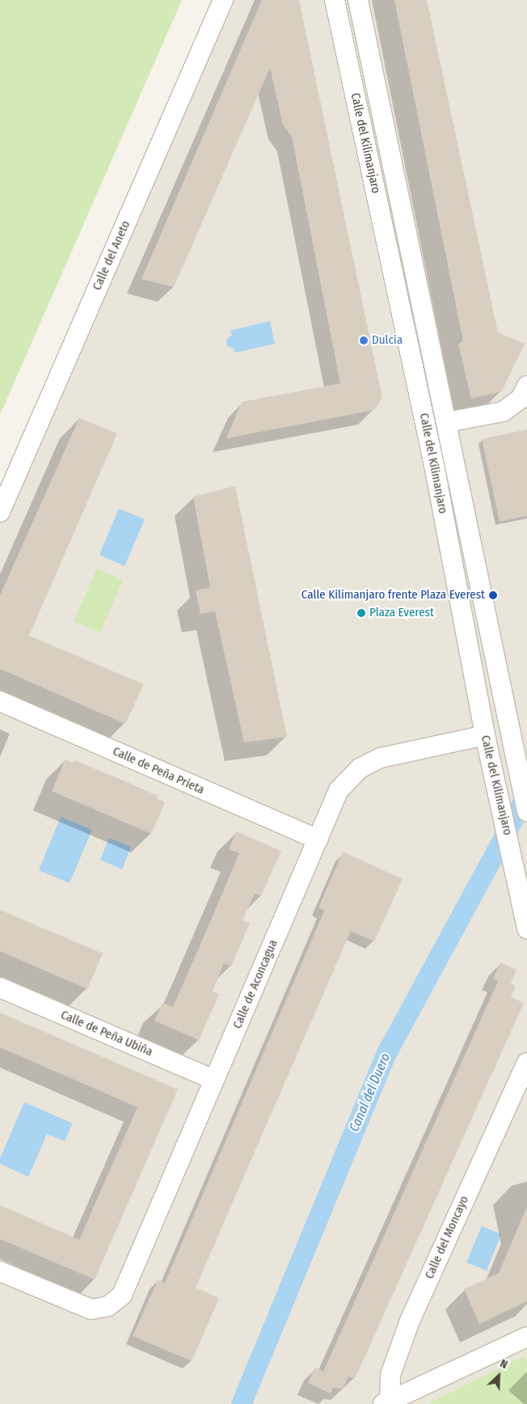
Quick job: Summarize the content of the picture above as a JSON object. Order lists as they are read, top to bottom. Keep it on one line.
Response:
{"streets":{"street":["Calle del Kilimanjaro","Calle del Aneto","Calle de Peña Prieta","Calle de Aconcagua","Calle de Peña Ubiña","Calle del Moncayo"]},"crossings":[["Calle del Kilimanjaro","Calle de Aconcagua"],["Calle de Peña Prieta","Calle de Aconcagua"],["Calle de Aconcagua","Calle de Peña Ubiña"]],"water":["Canal del Duero"],"places":["Dulcia","Calle Kilimanjaro frente Plaza Everest","Plaza Everest"],"north":"top right"}
